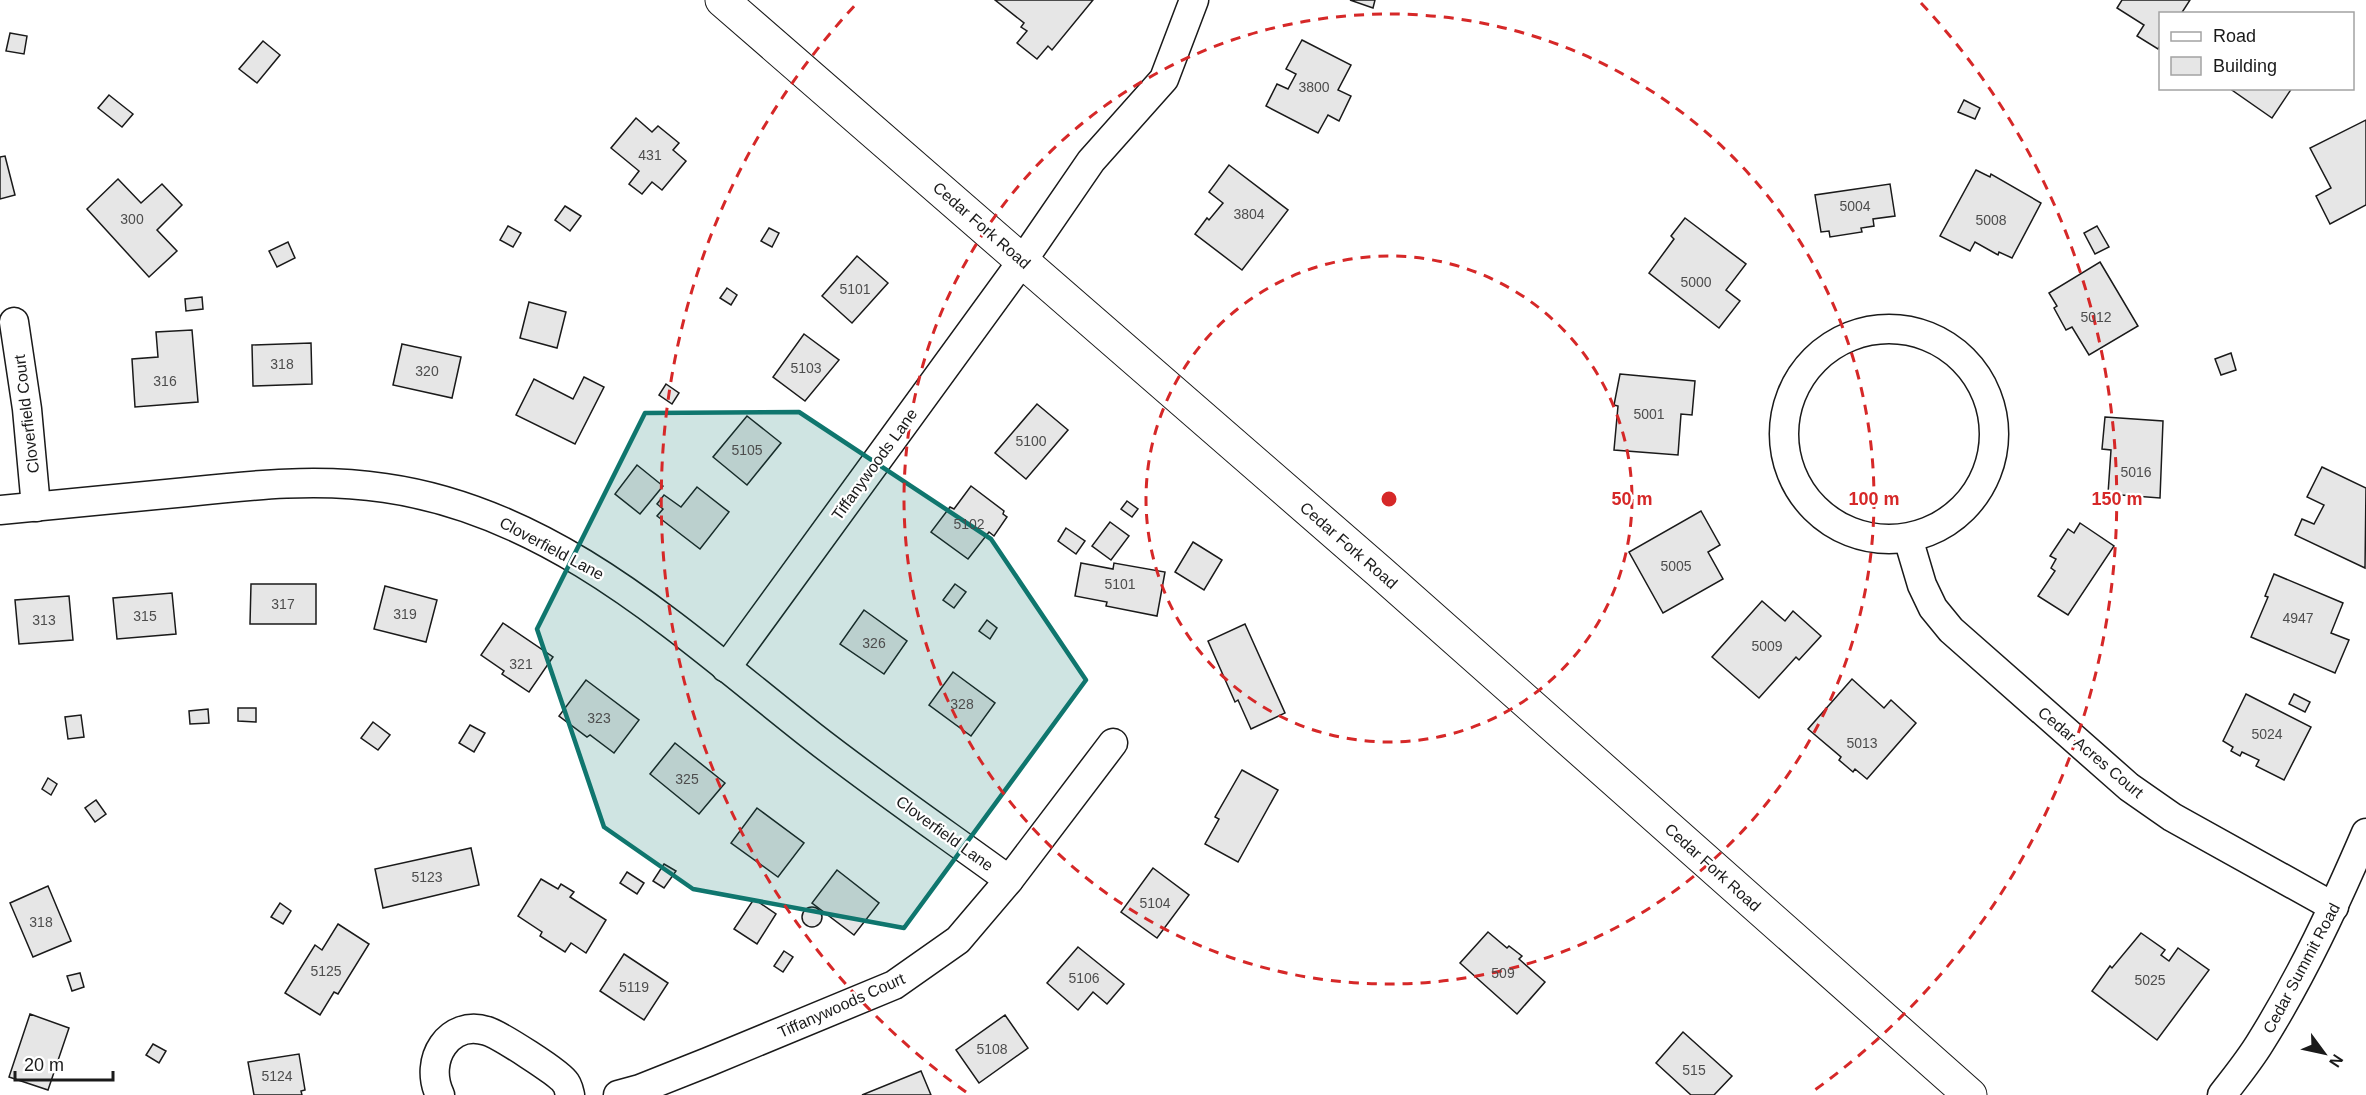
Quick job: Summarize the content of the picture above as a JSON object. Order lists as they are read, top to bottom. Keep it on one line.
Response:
{"streets":{"street":["Cedar Fork Road","Cloverfield Court","Tiffanywoods Lane","Cloverfield Lane","Cedar Acres Court","Cedar Summit Road","Tiffanywoods Court"]},"crossings":[["Cedar Fork Road","Tiffanywoods Lane"],["Cloverfield Court","Cloverfield Lane"],["Tiffanywoods Lane","Cloverfield Lane"],["Cloverfield Lane","Tiffanywoods Court"],["Cedar Acres Court","Cedar Summit Road"]],"house_numbers":["3800","431","5004","3804","300","5008","5000","5101","5012","318","5103","320","316","5001","5100","5105","5016","5102","5005","5101","317","319","315","4947","313","326","5009","321","328","323","5024","5013","325","5123","5104","318","5125","509","5106","5025","5119","5108","515","5124"],"legend":["Road","Building"],"scale_bar":"20 m","north":"bottom right","rings":["50 m","100 m","150 m"]}
